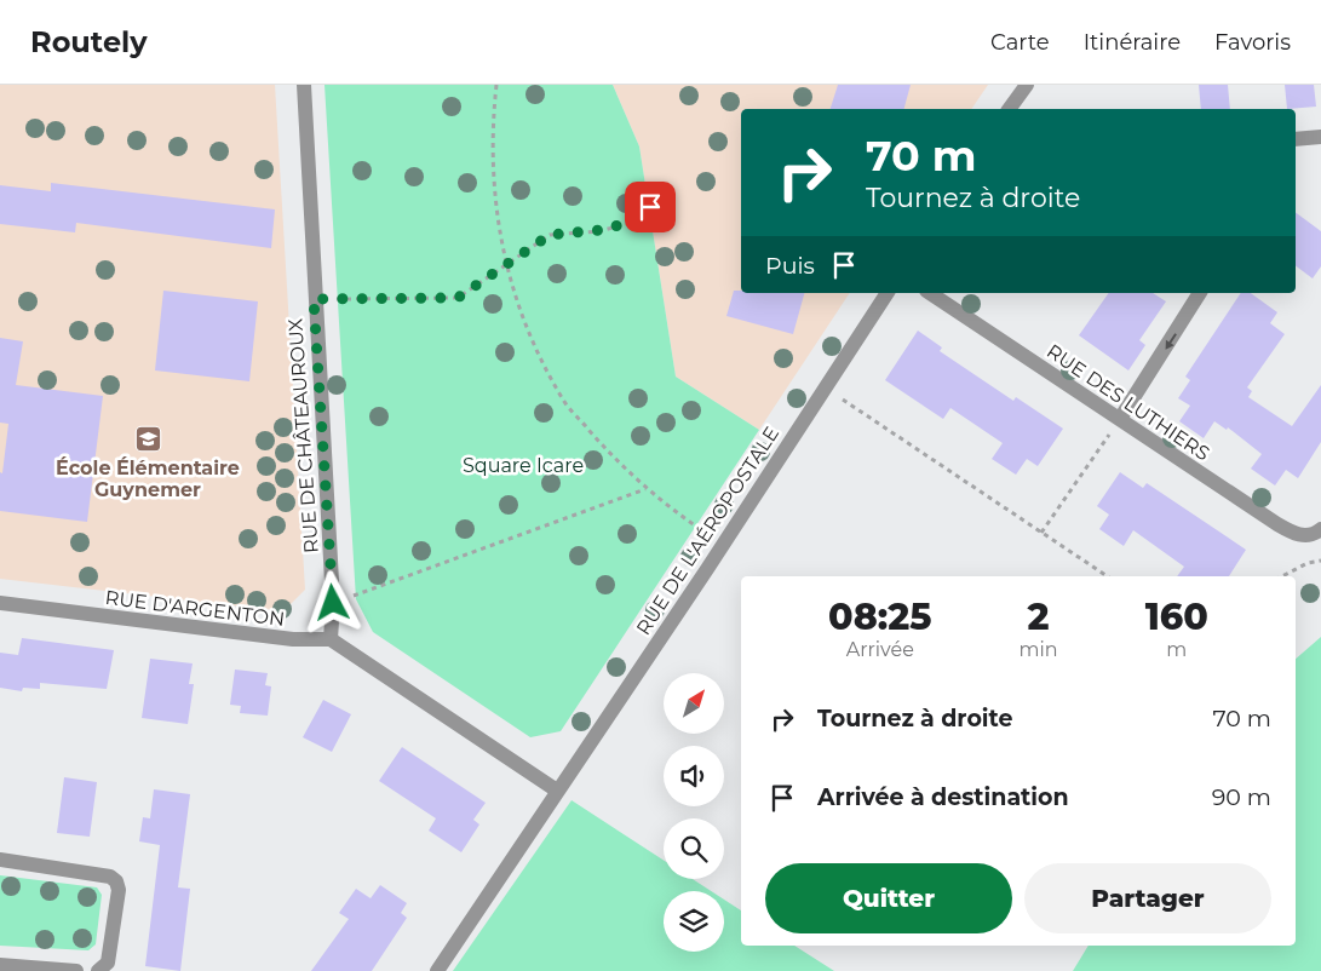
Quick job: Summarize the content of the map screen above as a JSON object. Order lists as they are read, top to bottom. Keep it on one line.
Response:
{"streets":{"street":["RUE DES LUTHIERS","RUE DE CHÂTEAUROUX","RUE DE L'AÉROPOSTALE","RUE D'ARGENTON"]},"crossings":[["RUE DE CHÂTEAUROUX","RUE D'ARGENTON"]],"parks":["Square Icare"],"places":{"school or university":["École Élémentaire Guynemer"]},"north":"top right","page":{"header":"Routely","nav":["Carte","Itinéraire","Favoris"],"turn":["70 m","Tournez à droite"],"then":"Puis","eta":["08:25","Arrivée","2","min","160","m"],"list":[{"name":"Tournez à droite","value":"70 m"},{"name":"Arrivée à destination","value":"90 m"}],"buttons":["Quitter","Partager"]}}
